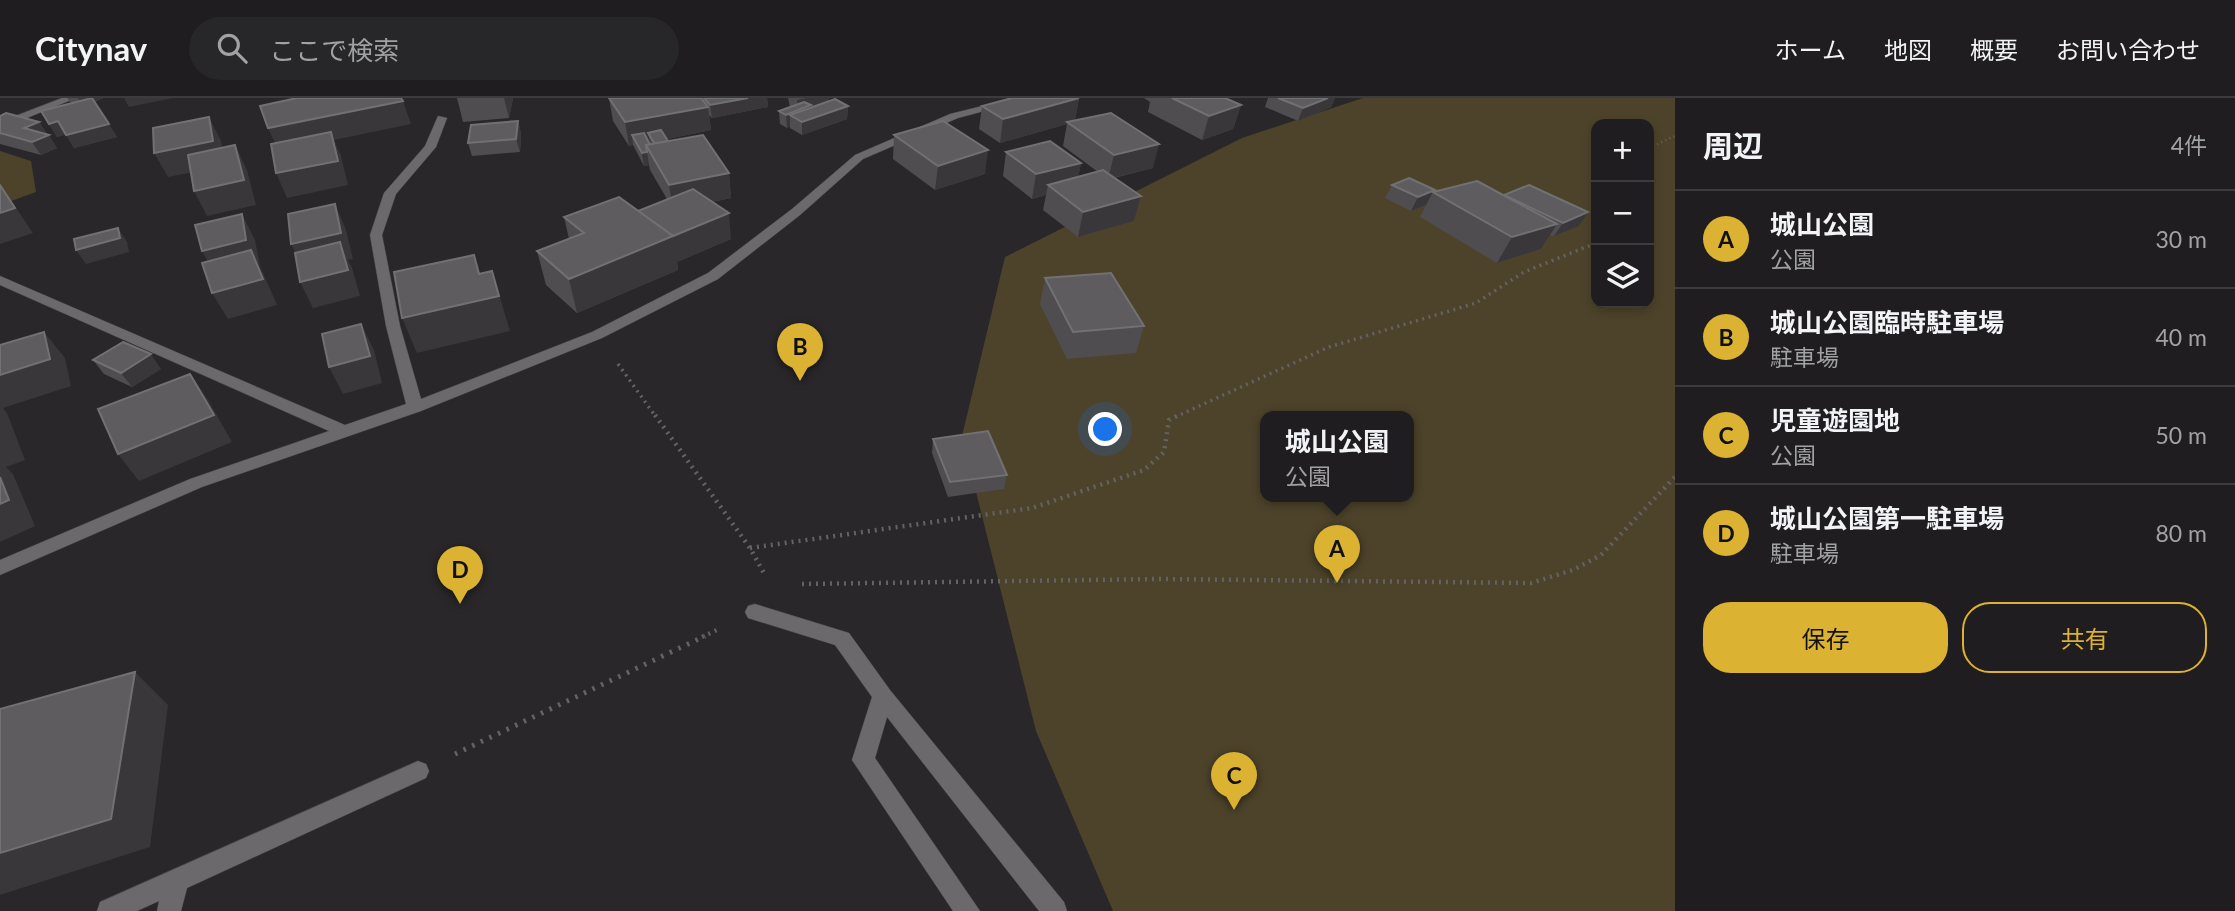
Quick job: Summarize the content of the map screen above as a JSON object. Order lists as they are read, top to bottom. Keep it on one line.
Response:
{"page":{"header":"Citynav","search":"ここで検索","nav":["ホーム","地図","概要","お問い合わせ"],"heading":["周辺","4件"],"map_buttons":["+","−"],"list":[{"mark":"A","name":"城山公園","note":"公園","value":"30 m"},{"mark":"B","name":"城山公園臨時駐車場","note":"駐車場","value":"40 m"},{"mark":"C","name":"児童遊園地","note":"公園","value":"50 m"},{"mark":"D","name":"城山公園第一駐車場","note":"駐車場","value":"80 m"}],"pins":["B","A","D","C"],"popup":["城山公園","公園"],"buttons":["保存","共有"]}}
